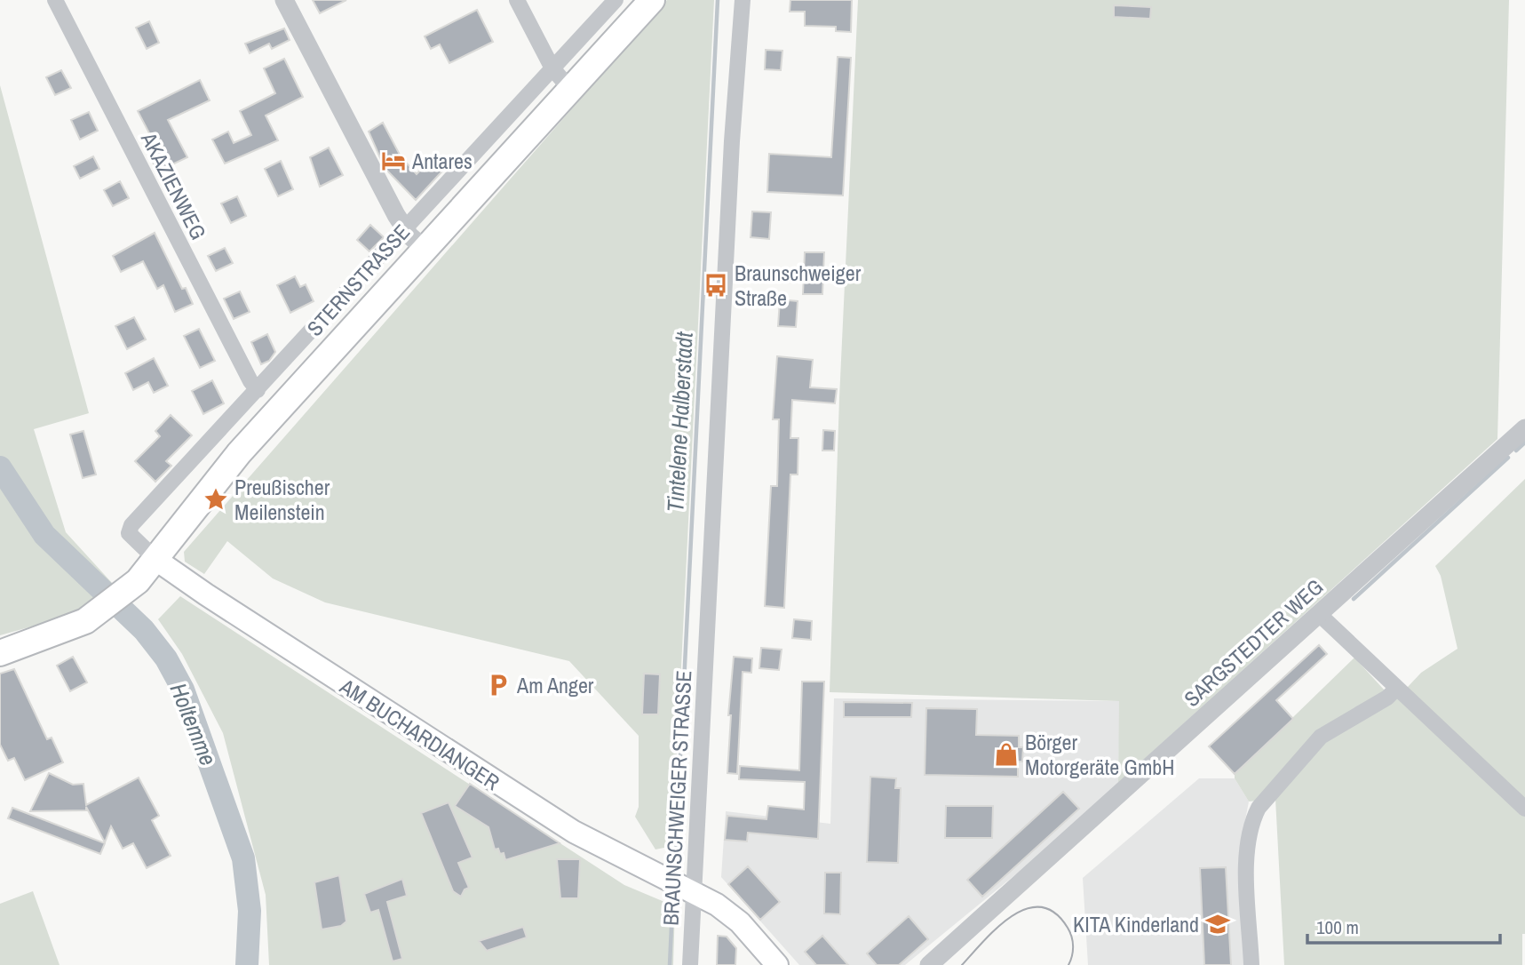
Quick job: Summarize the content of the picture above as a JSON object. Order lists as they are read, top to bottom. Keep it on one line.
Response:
{"streets":{"main road":["STERNSTRASSE","AM BUCHARDIANGER"],"street":["AKAZIENWEG","SARGSTEDTER WEG","BRAUNSCHWEIGER STRASSE"]},"crossings":[["AKAZIENWEG","STERNSTRASSE"],["STERNSTRASSE","AM BUCHARDIANGER"],["AM BUCHARDIANGER","BRAUNSCHWEIGER STRASSE"]],"water":["Tintelene Halberstadt","Holtemme"],"places":{"hotel":["Antares"],"bus stop":["Braunschweiger Straße"],"place":["Preußischer Meilenstein"],"parking":["Am Anger"],"shop":["Börger Motorgeräte GmbH"],"school or university":["KITA Kinderland"]},"scale_bar":"100 m"}
